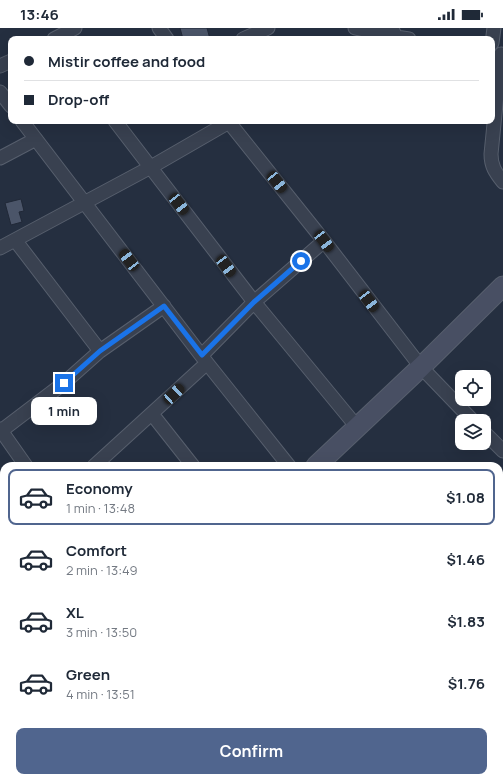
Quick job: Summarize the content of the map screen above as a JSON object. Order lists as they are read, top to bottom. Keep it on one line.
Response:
{"page":{"status":"13:46","banner":["Mistir coffee and food","Drop-off"],"bubble":"1 min","list":[{"name":"Economy","note":"1 min · 13:48","value":"$1.08"},{"name":"Comfort","note":"2 min · 13:49","value":"$1.46"},{"name":"XL","note":"3 min · 13:50","value":"$1.83"},{"name":"Green","note":"4 min · 13:51","value":"$1.76"}],"buttons":"Confirm"}}
